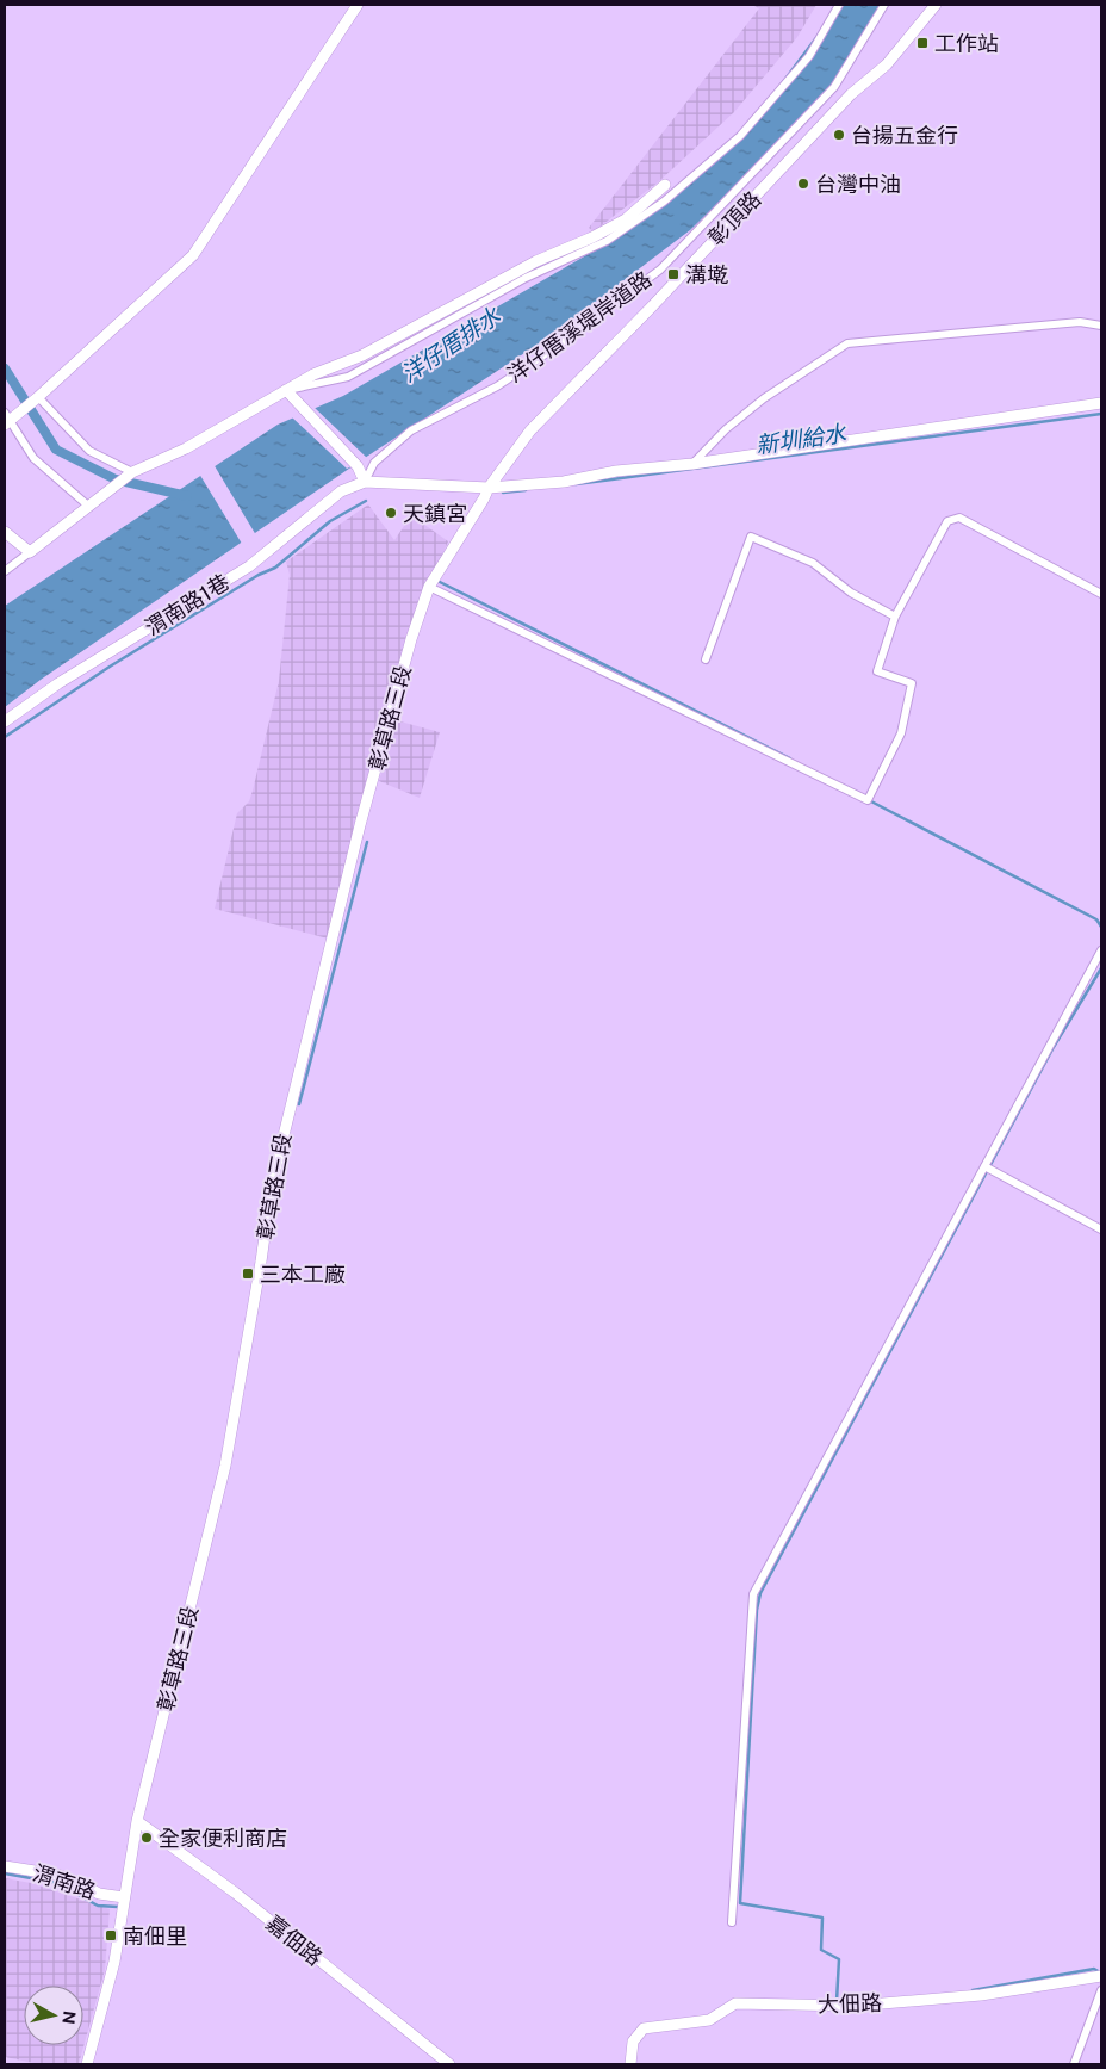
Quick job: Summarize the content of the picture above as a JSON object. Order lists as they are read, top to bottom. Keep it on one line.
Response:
{"streets":{"street":["彰頂路","洋仔厝溪堤岸道路","渭南路1巷","彰草路三段","渭南路","嘉佃路","大佃路"]},"crossings":[["彰頂路","彰草路三段"],["洋仔厝溪堤岸道路","渭南路1巷"],["彰草路三段","渭南路"],["彰草路三段","嘉佃路"]],"water":["洋仔厝排水","新圳給水"],"places":{"transit":["工作站","溝墘","三本工廠","南佃里"],"other":["台揚五金行","台灣中油","天鎮宮","全家便利商店"]},"north":"right"}
